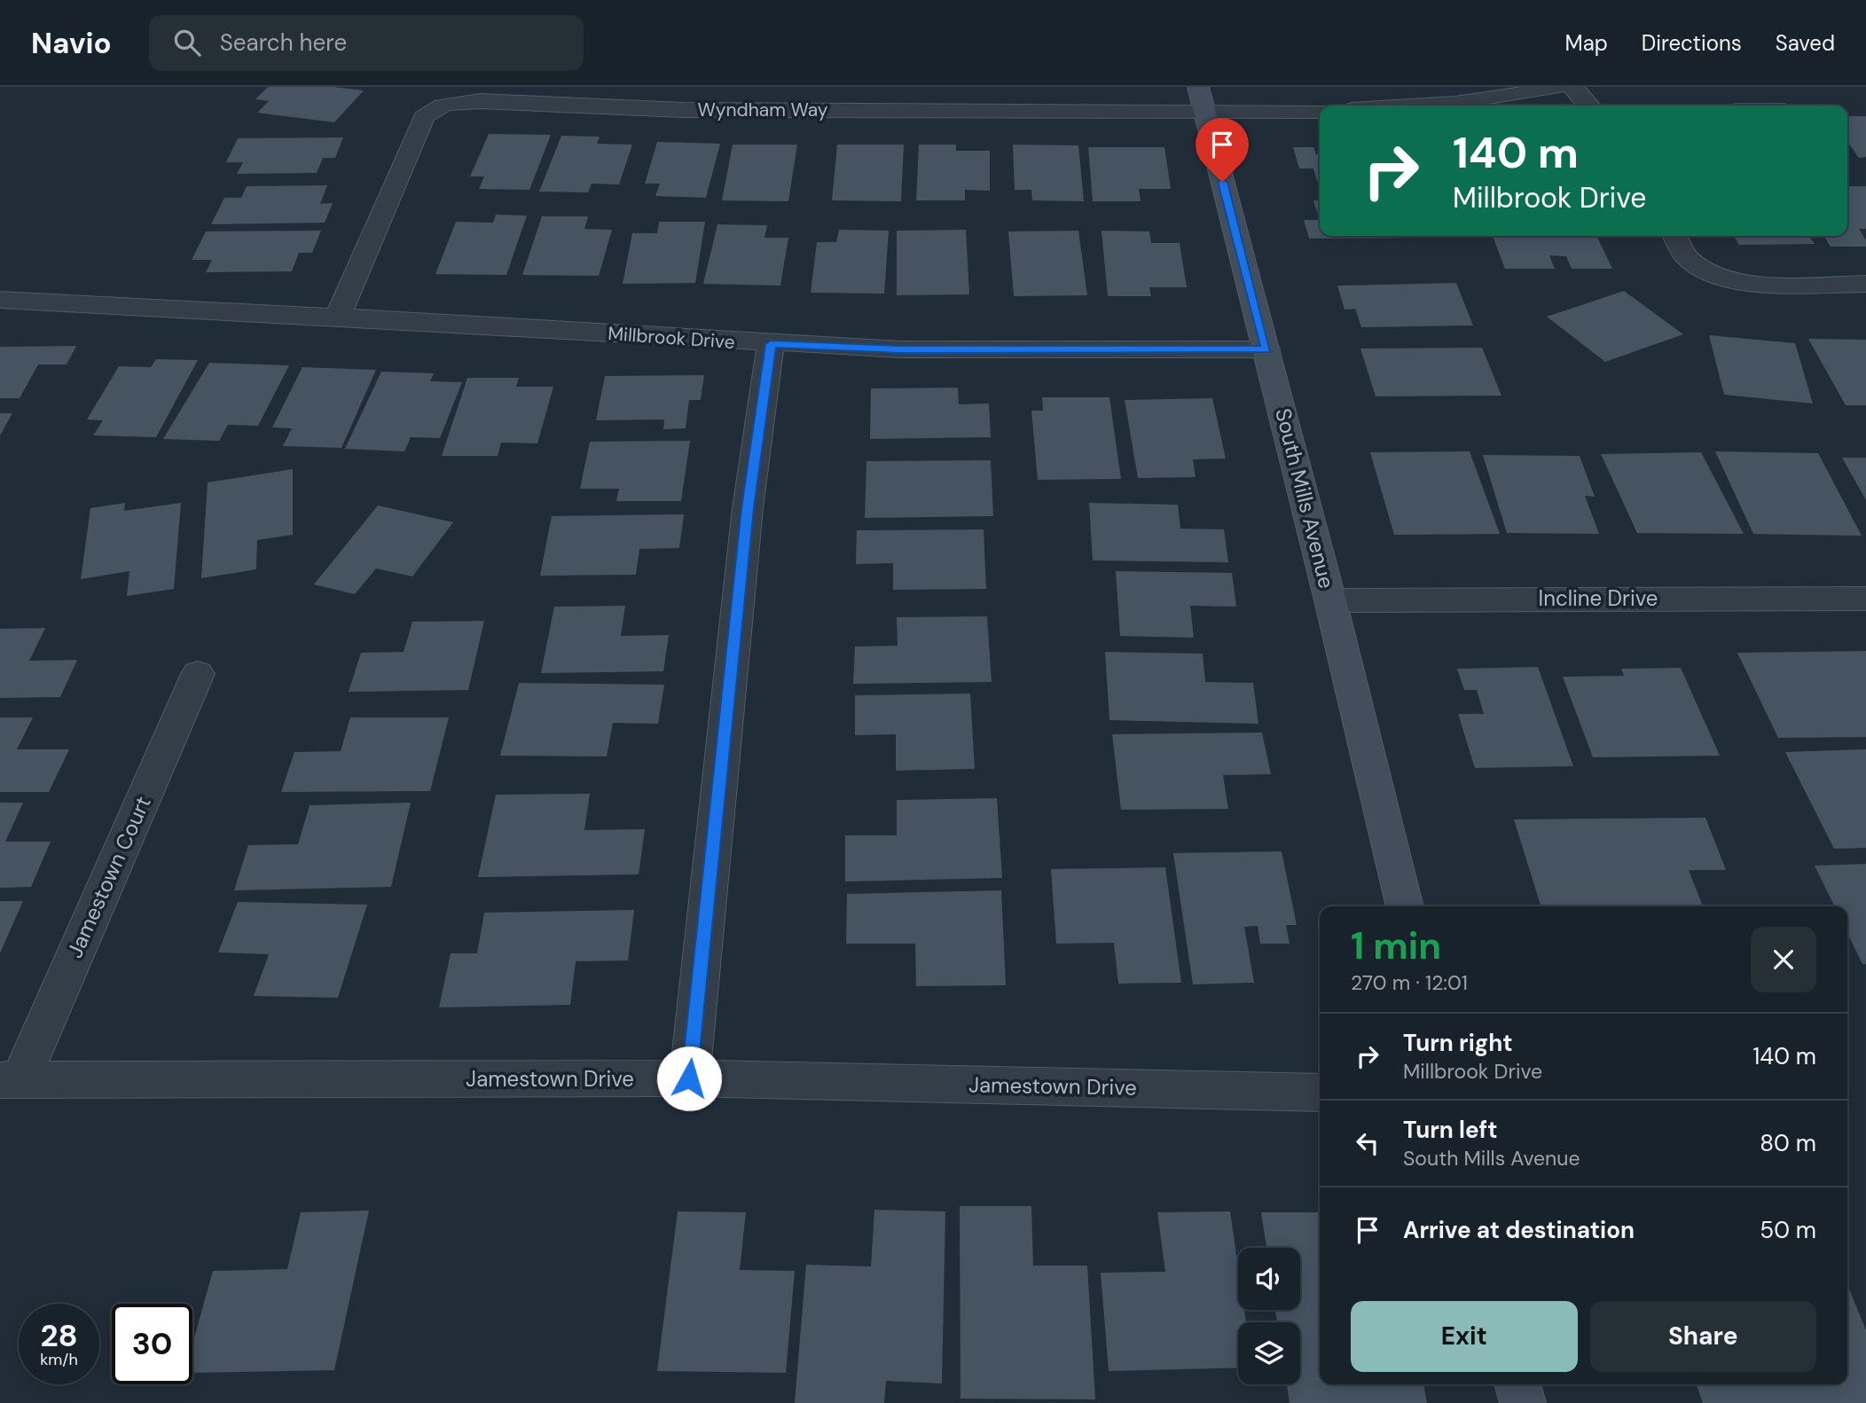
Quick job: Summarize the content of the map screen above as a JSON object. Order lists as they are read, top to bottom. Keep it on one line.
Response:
{"streets":{"street":["Wyndham Way","Millbrook Drive","South Mills Avenue","Incline Drive","Jamestown Court","Jamestown Drive"]},"crossings":[["Wyndham Way","Millbrook Drive"],["Wyndham Way","South Mills Avenue"],["Millbrook Drive","South Mills Avenue"],["South Mills Avenue","Incline Drive"],["Jamestown Court","Jamestown Drive"]],"page":{"header":"Navio","search":"Search here","nav":["Map","Directions","Saved"],"turn":["140 m","Millbrook Drive"],"heading":["1 min","270 m · 12:01"],"list":[{"name":"Turn right","note":"Millbrook Drive","value":"140 m"},{"name":"Turn left","note":"South Mills Avenue","value":"80 m"},{"name":"Arrive at destination","value":"50 m"}],"buttons":["Exit","Share"],"speed":"28 km/h","limit":"30"}}
